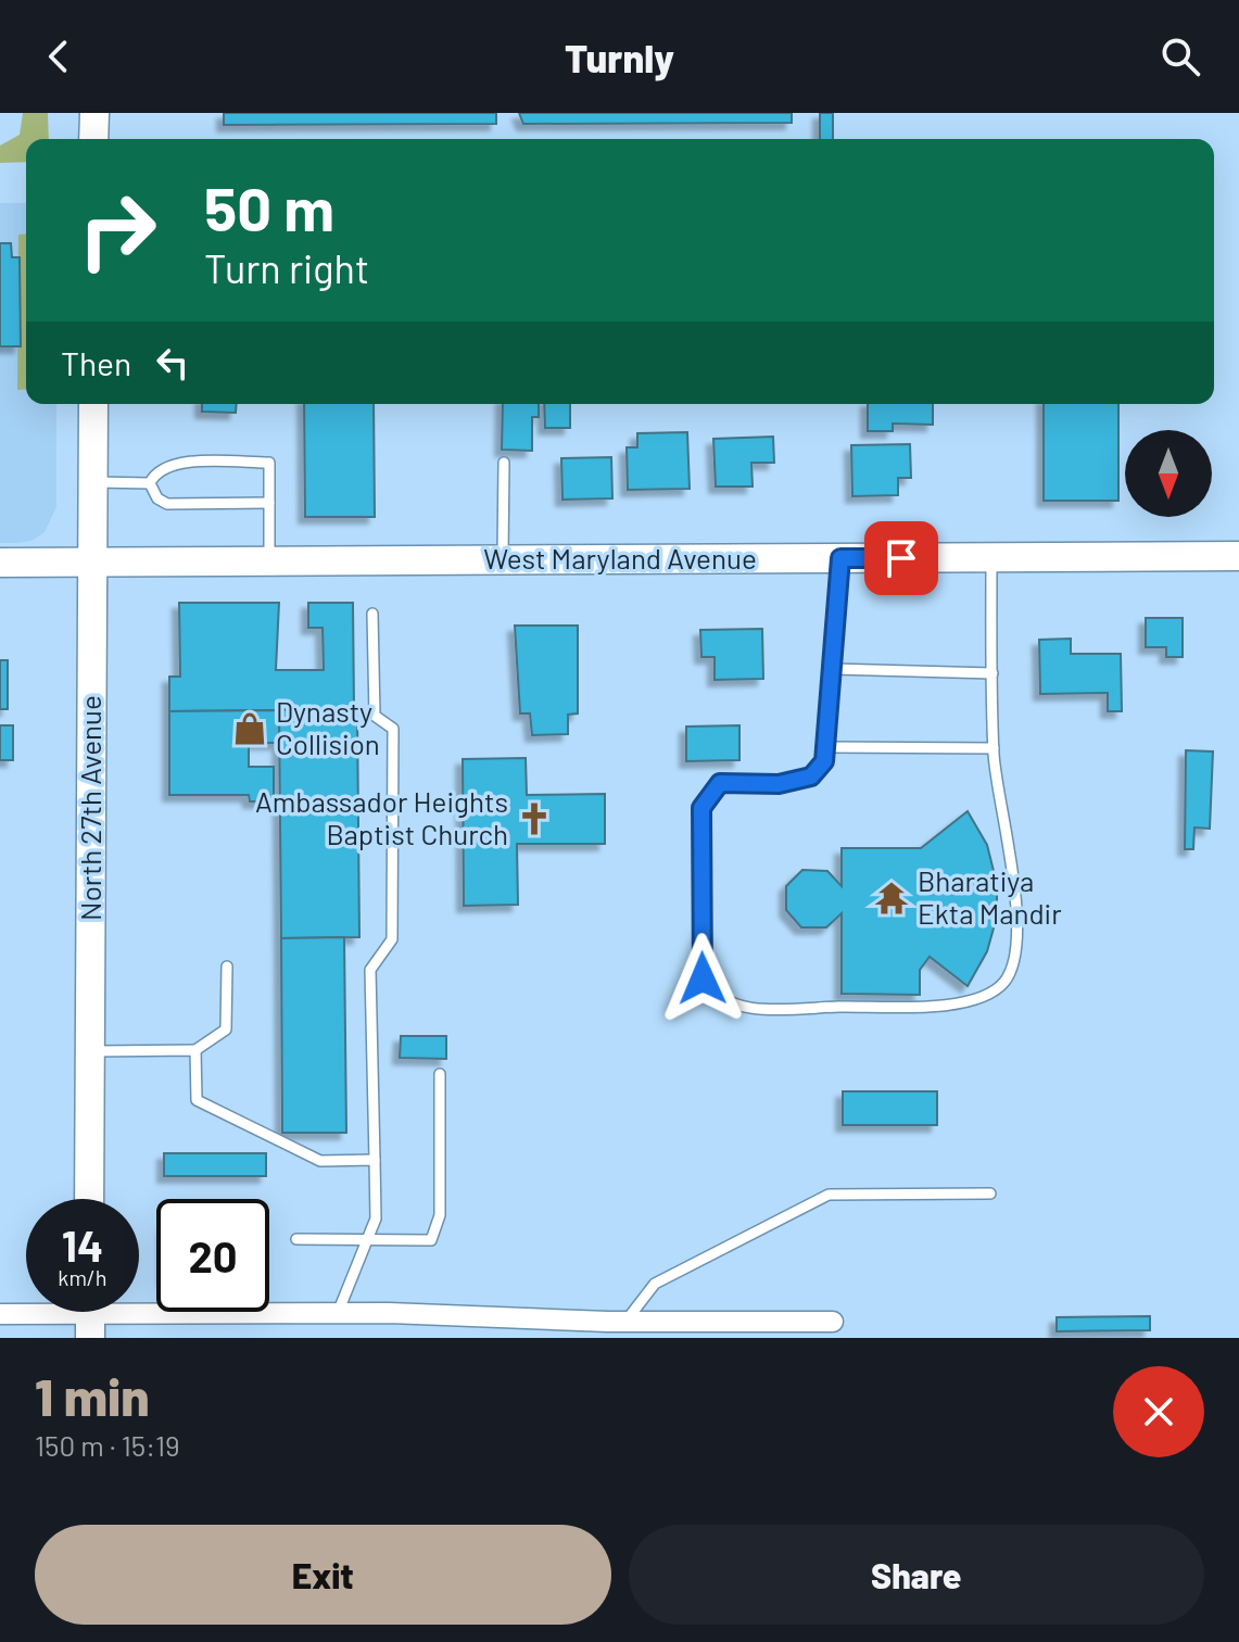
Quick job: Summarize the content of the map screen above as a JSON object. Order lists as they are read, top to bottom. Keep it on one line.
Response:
{"streets":{"street":["West Maryland Avenue","North 27th Avenue"]},"crossings":[["West Maryland Avenue","North 27th Avenue"]],"places":{"shop":["Dynasty Collision"],"church":["Ambassador Heights Baptist Church"],"temple":["Bharatiya Ekta Mandir"]},"north":"bottom","page":{"header":"Turnly","turn":["50 m","Turn right"],"then":"Then","speed":"14 km/h","limit":"20","heading":["1 min","150 m · 15:19"],"buttons":["Exit","Share"]}}
